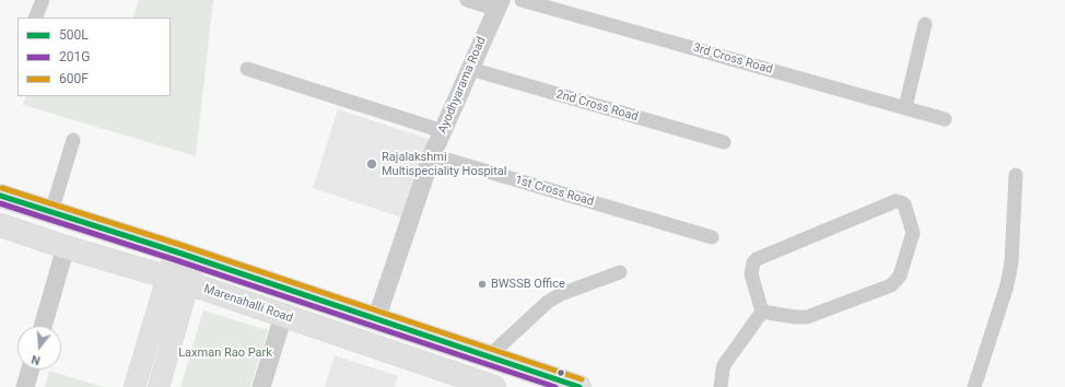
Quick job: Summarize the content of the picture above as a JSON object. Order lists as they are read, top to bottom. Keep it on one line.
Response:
{"streets":{"main road":["Marenahalli Road"],"street":["3rd Cross Road","Ayodhyarama Road","2nd Cross Road","1st Cross Road"]},"crossings":[["Ayodhyarama Road","2nd Cross Road"],["Ayodhyarama Road","1st Cross Road"]],"parks":["Laxman Rao Park"],"places":["Rajalakshmi Multispeciality Hospital","BWSSB Office"],"lines":["transit line 600F","transit line 500L","transit line 201G"],"legend":["500L","201G","600F"],"north":"bottom"}
